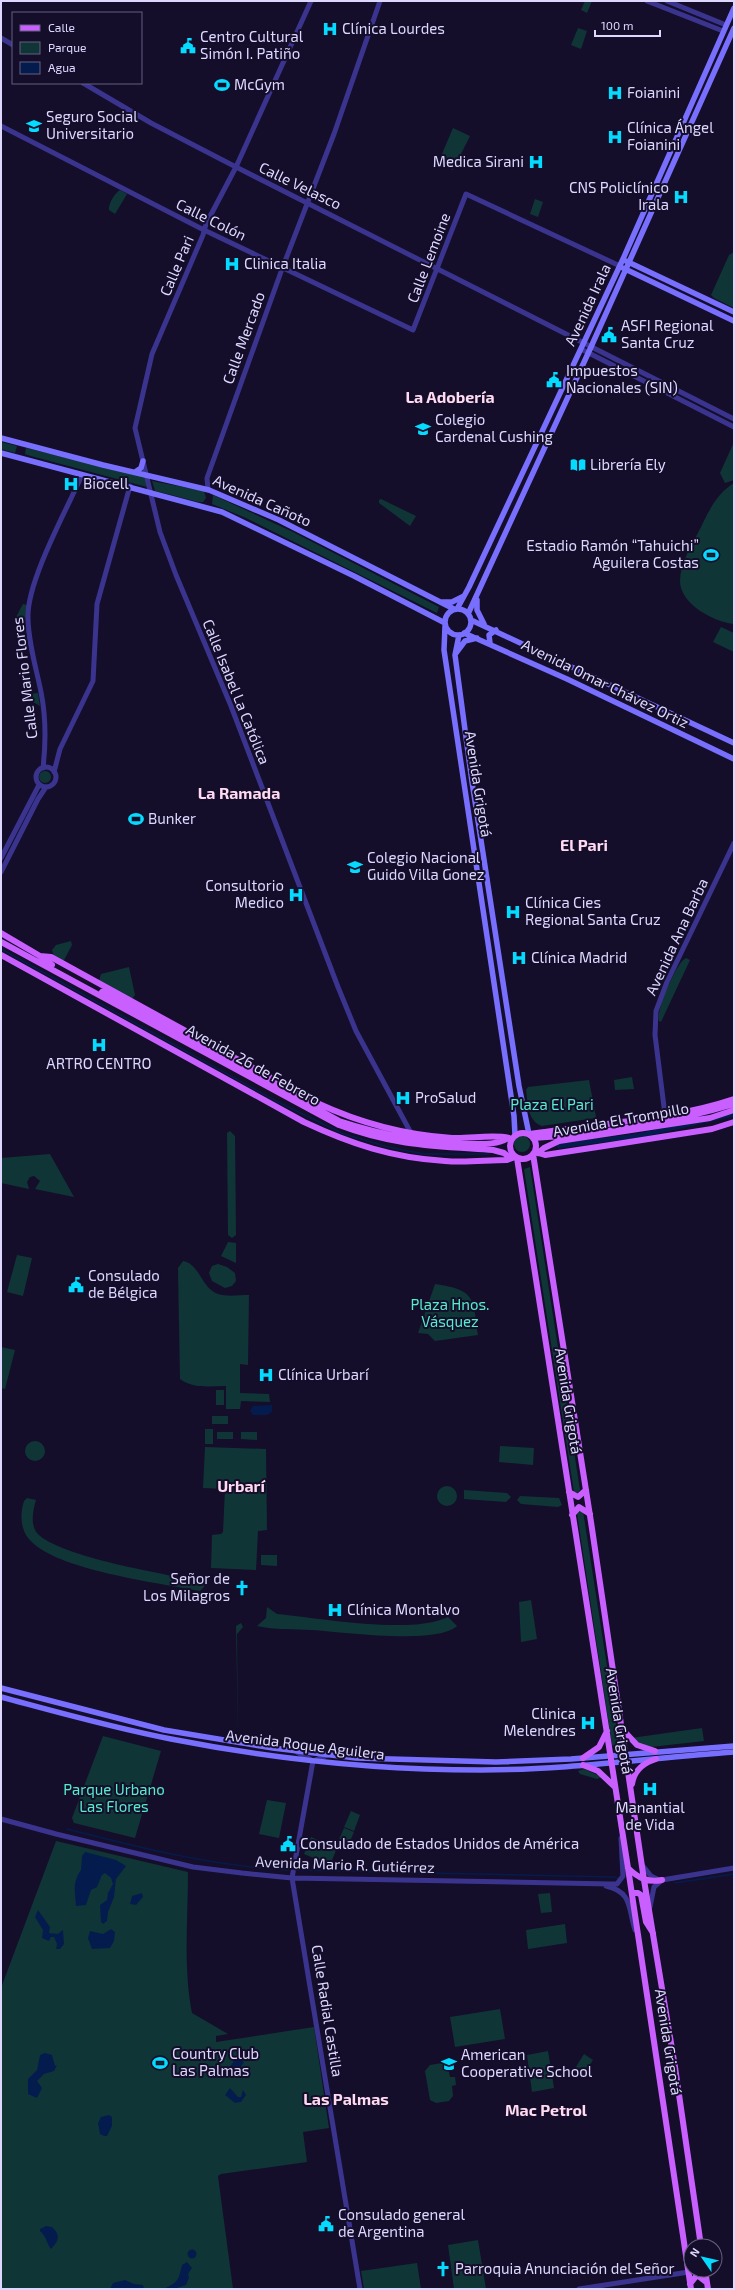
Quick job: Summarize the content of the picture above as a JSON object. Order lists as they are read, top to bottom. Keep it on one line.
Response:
{"streets":{"main road":["Avenida Irala","Avenida Cañoto","Avenida Omar Chávez Ortiz","Avenida Grigotá","Avenida 26 de Febrero","Avenida El Trompillo","Avenida Roque Aguilera"],"street":["Calle Velasco","Calle Colón","Calle Lemoine","Calle Pari","Calle Mercado","Calle Mario Flores","Calle Isabel La Católica","Avenida Ana Barba","Avenida Mario R. Gutiérrez","Calle Radial Castilla"]},"crossings":[["Calle Velasco","Calle Lemoine"],["Calle Velasco","Calle Pari"],["Calle Velasco","Avenida Irala"],["Calle Velasco","Calle Mercado"],["Calle Colón","Calle Lemoine"],["Calle Colón","Calle Pari"],["Calle Colón","Calle Mercado"],["Calle Lemoine","Avenida Irala"],["Calle Pari","Calle Isabel La Católica"],["Avenida Irala","Avenida Cañoto"],["Avenida Irala","Avenida Omar Chávez Ortiz"],["Avenida Irala","Avenida Grigotá"],["Calle Mercado","Avenida Cañoto"],["Avenida Cañoto","Calle Mario Flores"],["Avenida Cañoto","Avenida Omar Chávez Ortiz"],["Avenida Cañoto","Calle Isabel La Católica"],["Avenida Cañoto","Avenida Grigotá"],["Avenida Omar Chávez Ortiz","Avenida Grigotá"],["Calle Isabel La Católica","Avenida 26 de Febrero"],["Avenida Grigotá","Avenida 26 de Febrero"],["Avenida Grigotá","Avenida El Trompillo"],["Avenida Grigotá","Avenida Roque Aguilera"],["Avenida Grigotá","Avenida Mario R. Gutiérrez"],["Avenida Ana Barba","Avenida El Trompillo"],["Avenida 26 de Febrero","Avenida El Trompillo"],["Avenida Roque Aguilera","Calle Radial Castilla"],["Avenida Mario R. Gutiérrez","Calle Radial Castilla"]],"districts":["La Adobería","La Ramada","El Pari","Urbarí","Las Palmas","Mac Petrol"],"parks":["Plaza El Pari","Plaza Hnos. Vásquez","Parque Urbano Las Flores"],"places":{"hospital":["Clínica Lourdes","Foianini","Clínica Ángel Foianini","Medica Sirani","CNS Policlínico Irala","Clinica Italia","Biocell","Consultorio Medico","Clínica Cies Regional Santa Cruz","Clínica Madrid","ARTRO CENTRO","ProSalud","Clínica Urbarí","Clínica Montalvo","Clinica Melendres","Manantial de Vida"],"public building":["Centro Cultural Simón I. Patiño","ASFI Regional Santa Cruz","Impuestos Nacionales (SIN)","Consulado de Bélgica","Consulado de Estados Unidos de América","Consulado general de Argentina"],"sports":["McGym","Estadio Ramón “Tahuichi” Aguilera Costas","Bunker","Country Club Las Palmas"],"school or university":["Seguro Social Universitario","Colegio Cardenal Cushing","Colegio Nacional Guido Villa Gonez","American Cooperative School"],"library":["Librería Ely"],"church":["Señor de Los Milagros","Parroquia Anunciación del Señor"]},"legend":["Calle","Parque","Agua"],"scale_bar":"100 m","north":"top left"}
